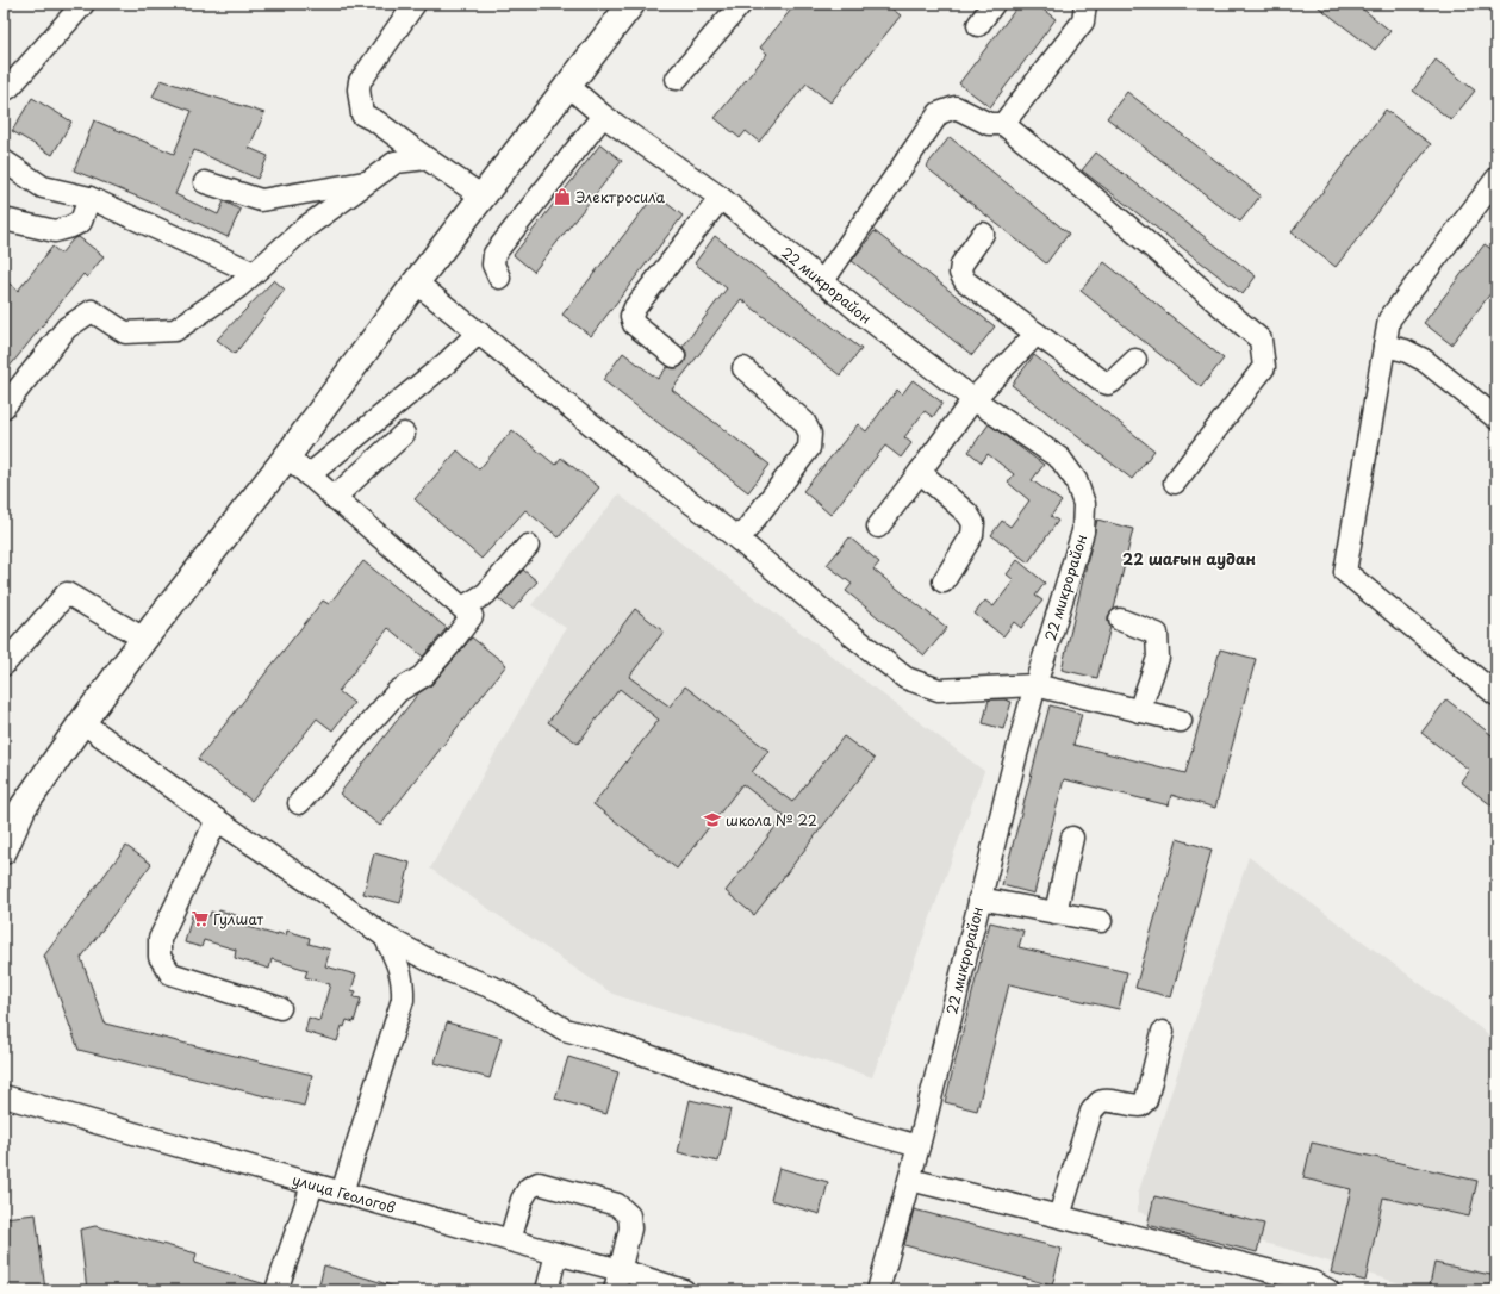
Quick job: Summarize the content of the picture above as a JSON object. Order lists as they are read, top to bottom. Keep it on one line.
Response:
{"streets":{"street":["22 микрорайон","улица Геологов"]},"districts":["22 шағын аудан"],"places":{"shop":["Электросила"],"school or university":["школа № 22"],"supermarket":["Гулшат"]}}
